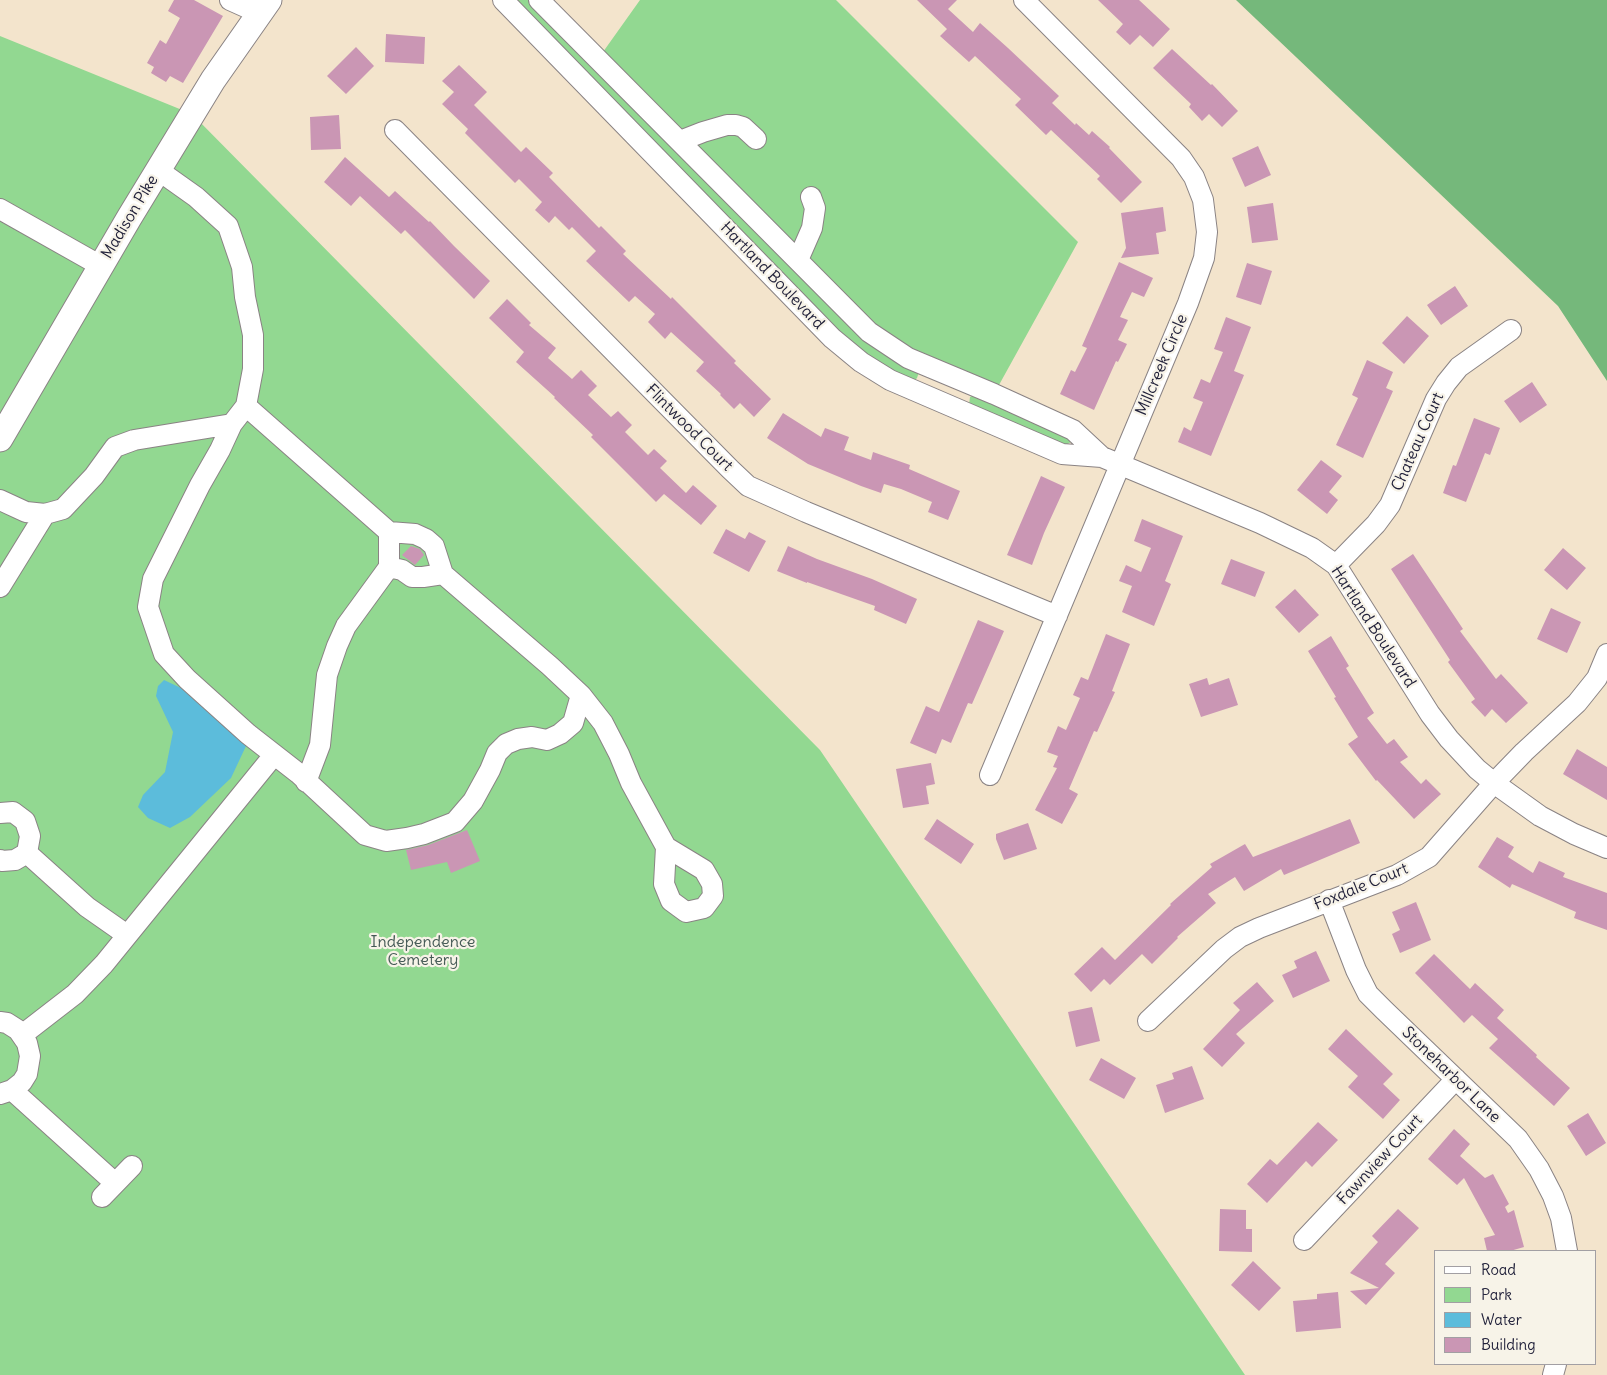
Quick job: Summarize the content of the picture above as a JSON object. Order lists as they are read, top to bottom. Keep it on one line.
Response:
{"streets":{"main road":["Madison Pike"],"street":["Hartland Boulevard","Millcreek Circle","Flintwood Court","Chateau Court","Foxdale Court","Stoneharbor Lane","Fawnview Court"]},"crossings":[["Hartland Boulevard","Millcreek Circle"],["Hartland Boulevard","Chateau Court"],["Hartland Boulevard","Foxdale Court"],["Millcreek Circle","Flintwood Court"],["Foxdale Court","Stoneharbor Lane"],["Stoneharbor Lane","Fawnview Court"]],"parks":["Independence Cemetery"],"legend":["Road","Park","Water","Building"]}
